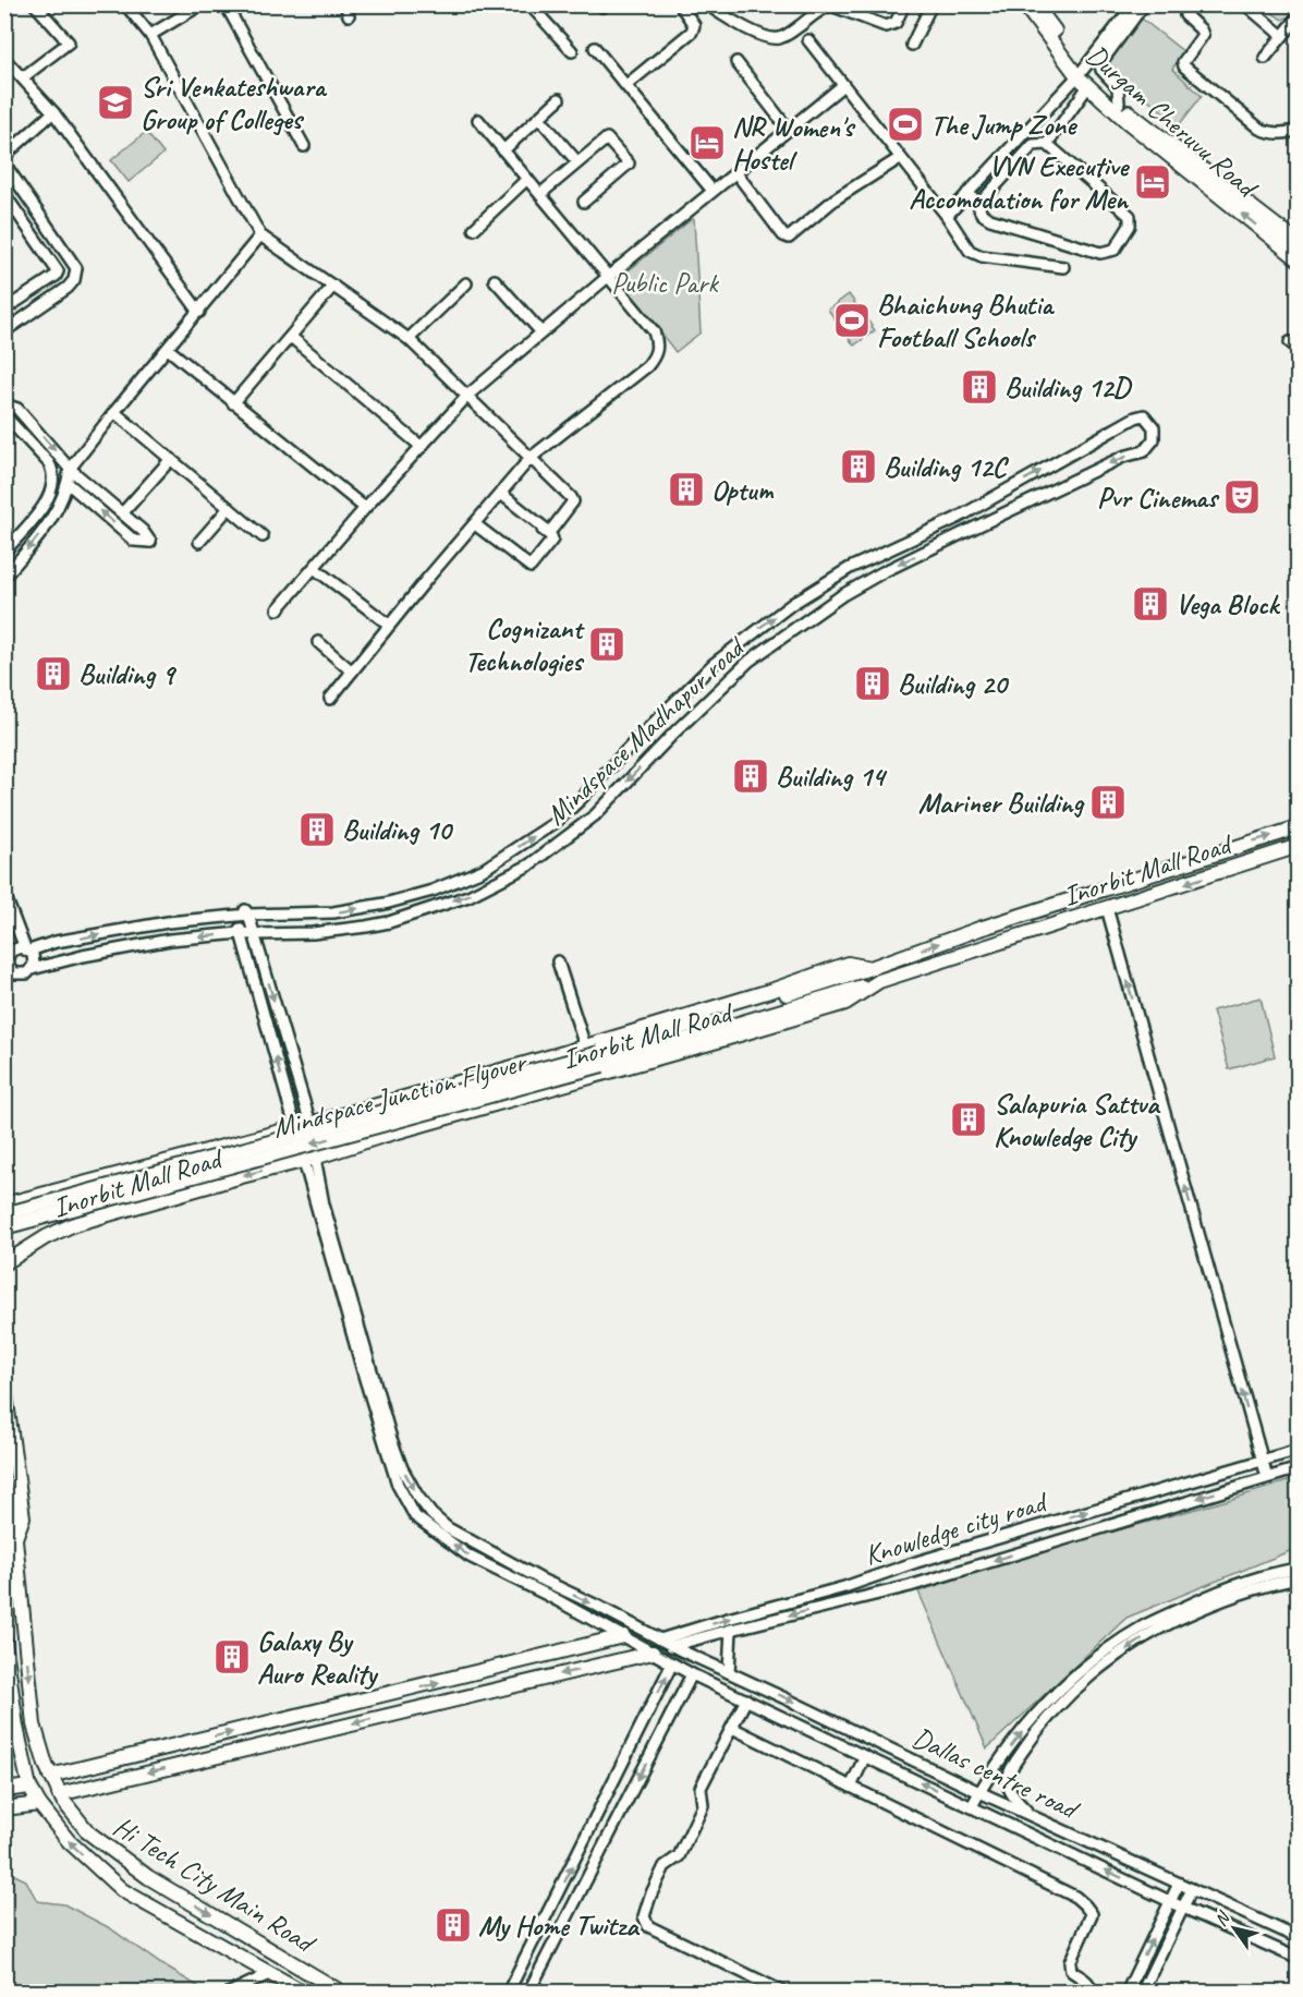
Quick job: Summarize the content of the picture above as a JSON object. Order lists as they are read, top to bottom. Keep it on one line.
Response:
{"streets":{"main road":["Durgam Cheruvu Road","Inorbit Mall Road","Mindspace Junction Flyover","Hi Tech City Main Road"],"street":["Mindspace Madhapur road","Knowledge city road","Dallas centre road"]},"crossings":[["Inorbit Mall Road","Mindspace Junction Flyover"],["Knowledge city road","Dallas centre road"]],"parks":["Public Park"],"places":{"school or university":["Sri Venkateshwara Group of Colleges"],"sports":["The Jump Zone","Bhaichung Bhutia Football Schools"],"hotel":["NR Women's Hostel","VVN Executive Accomodation for Men"],"building":["Building 12D","Building 12C","Optum","Vega Block","Cognizant Technologies","Building 9","Building 20","Building 14","Mariner Building","Building 10","Salapuria Sattva Knowledge City","Galaxy By Auro Reality","My Home Twitza"],"theatre":["Pvr Cinemas"]},"north":"top left"}
